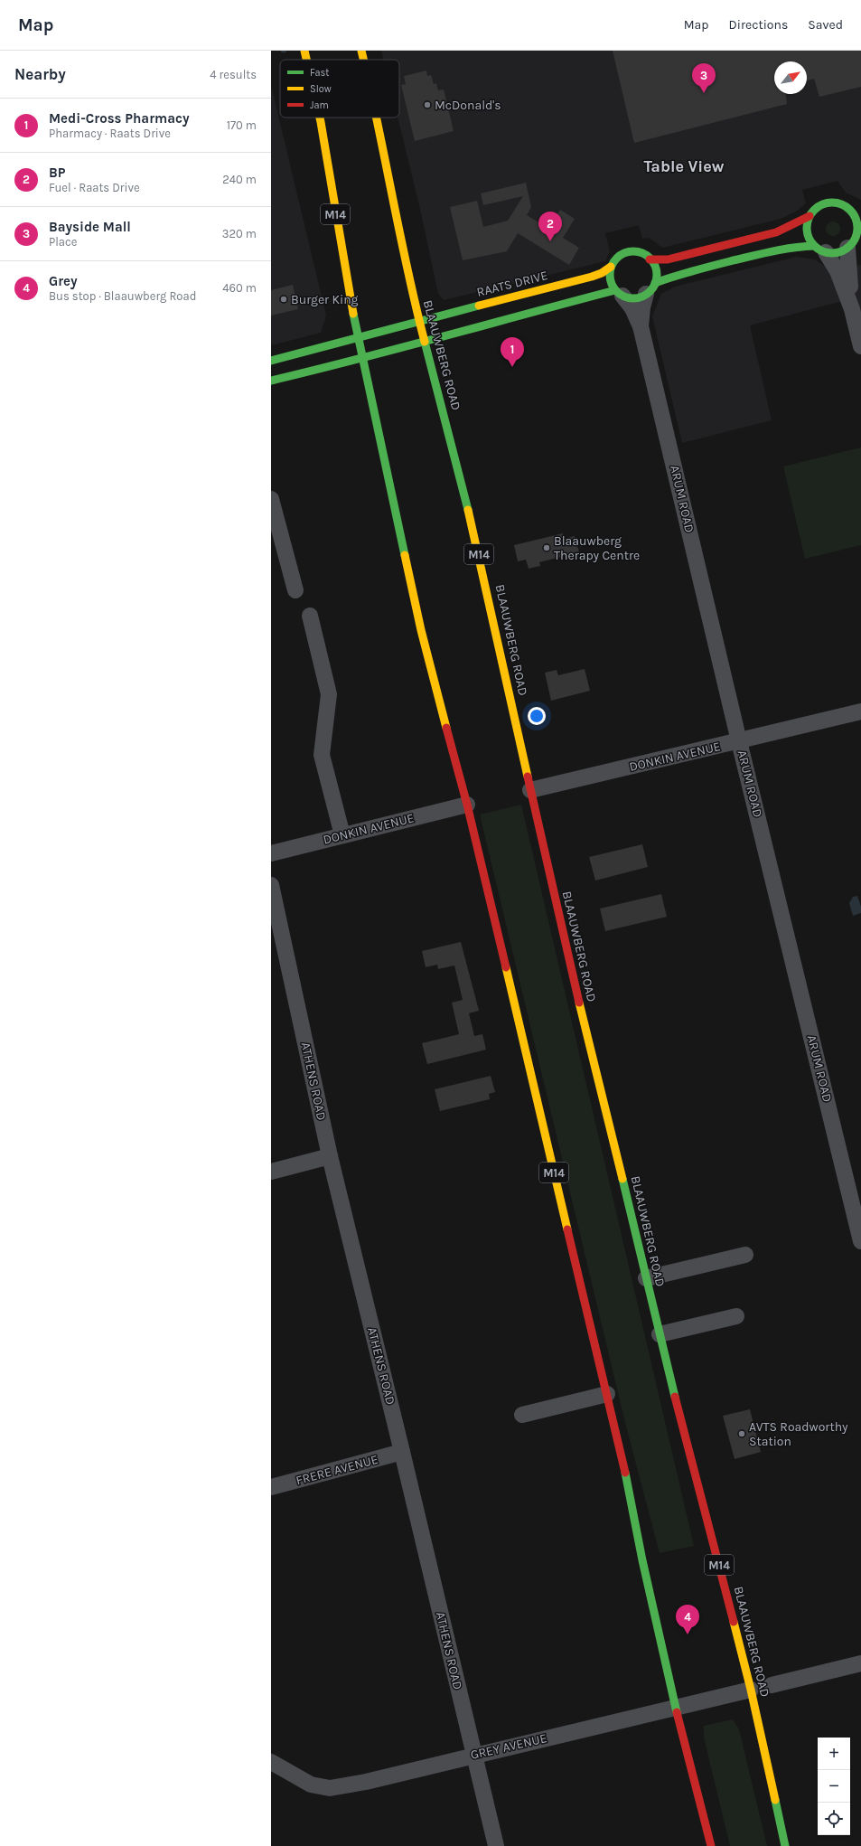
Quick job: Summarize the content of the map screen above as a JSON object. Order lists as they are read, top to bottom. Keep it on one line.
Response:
{"streets":{"main road":["M14","RAATS DRIVE","BLAAUWBERG ROAD"],"street":["ARUM ROAD","DONKIN AVENUE","ATHENS ROAD","FRERE AVENUE","GREY AVENUE"]},"crossings":[["M14","RAATS DRIVE"],["M14","DONKIN AVENUE"],["M14","GREY AVENUE"],["RAATS DRIVE","BLAAUWBERG ROAD"],["RAATS DRIVE","ARUM ROAD"],["BLAAUWBERG ROAD","DONKIN AVENUE"],["BLAAUWBERG ROAD","GREY AVENUE"],["ARUM ROAD","DONKIN AVENUE"],["ATHENS ROAD","FRERE AVENUE"],["ATHENS ROAD","GREY AVENUE"]],"districts":["Table View"],"places":["McDonald's","Burger King","Blaauwberg Therapy Centre","AVTS Roadworthy Station"],"legend":["Fast","Slow","Jam"],"north":"top right","page":{"header":"Map","nav":["Map","Directions","Saved"],"heading":["Nearby","4 results"],"pins":["3","2","1","4"],"list":[{"mark":"1","name":"Medi-Cross Pharmacy","note":"Pharmacy · Raats Drive","value":"170 m"},{"mark":"2","name":"BP","note":"Fuel · Raats Drive","value":"240 m"},{"mark":"3","name":"Bayside Mall","note":"Place","value":"320 m"},{"mark":"4","name":"Grey","note":"Bus stop · Blaauwberg Road","value":"460 m"}],"map_buttons":["+","−"]}}
